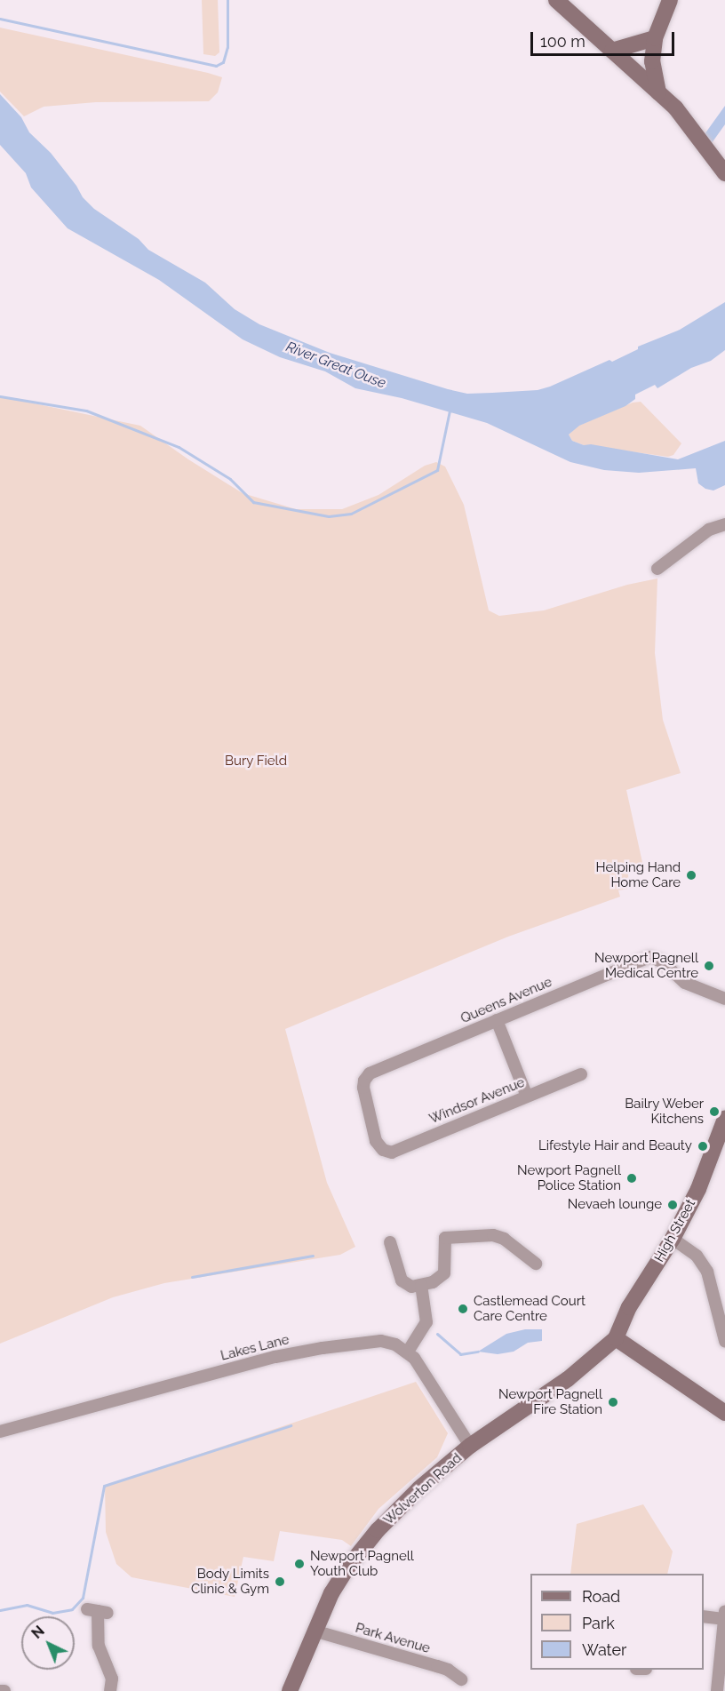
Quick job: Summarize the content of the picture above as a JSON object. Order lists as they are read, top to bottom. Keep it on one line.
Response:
{"streets":{"street":["Queens Avenue","Windsor Avenue","High Street","Lakes Lane","Wolverton Road","Park Avenue"]},"crossings":[["Queens Avenue","Windsor Avenue"],["High Street","Wolverton Road"],["Wolverton Road","Park Avenue"]],"water":["River Great Ouse"],"parks":["Bury Field"],"places":["Helping Hand Home Care","Newport Pagnell Medical Centre","Bailry Weber Kitchens","Lifestyle Hair and Beauty","Newport Pagnell Police Station","Nevaeh lounge","Castlemead Court Care Centre","Newport Pagnell Fire Station","Newport Pagnell Youth Club","Body Limits Clinic & Gym"],"legend":["Road","Park","Water"],"scale_bar":"100 m","north":"top left"}
